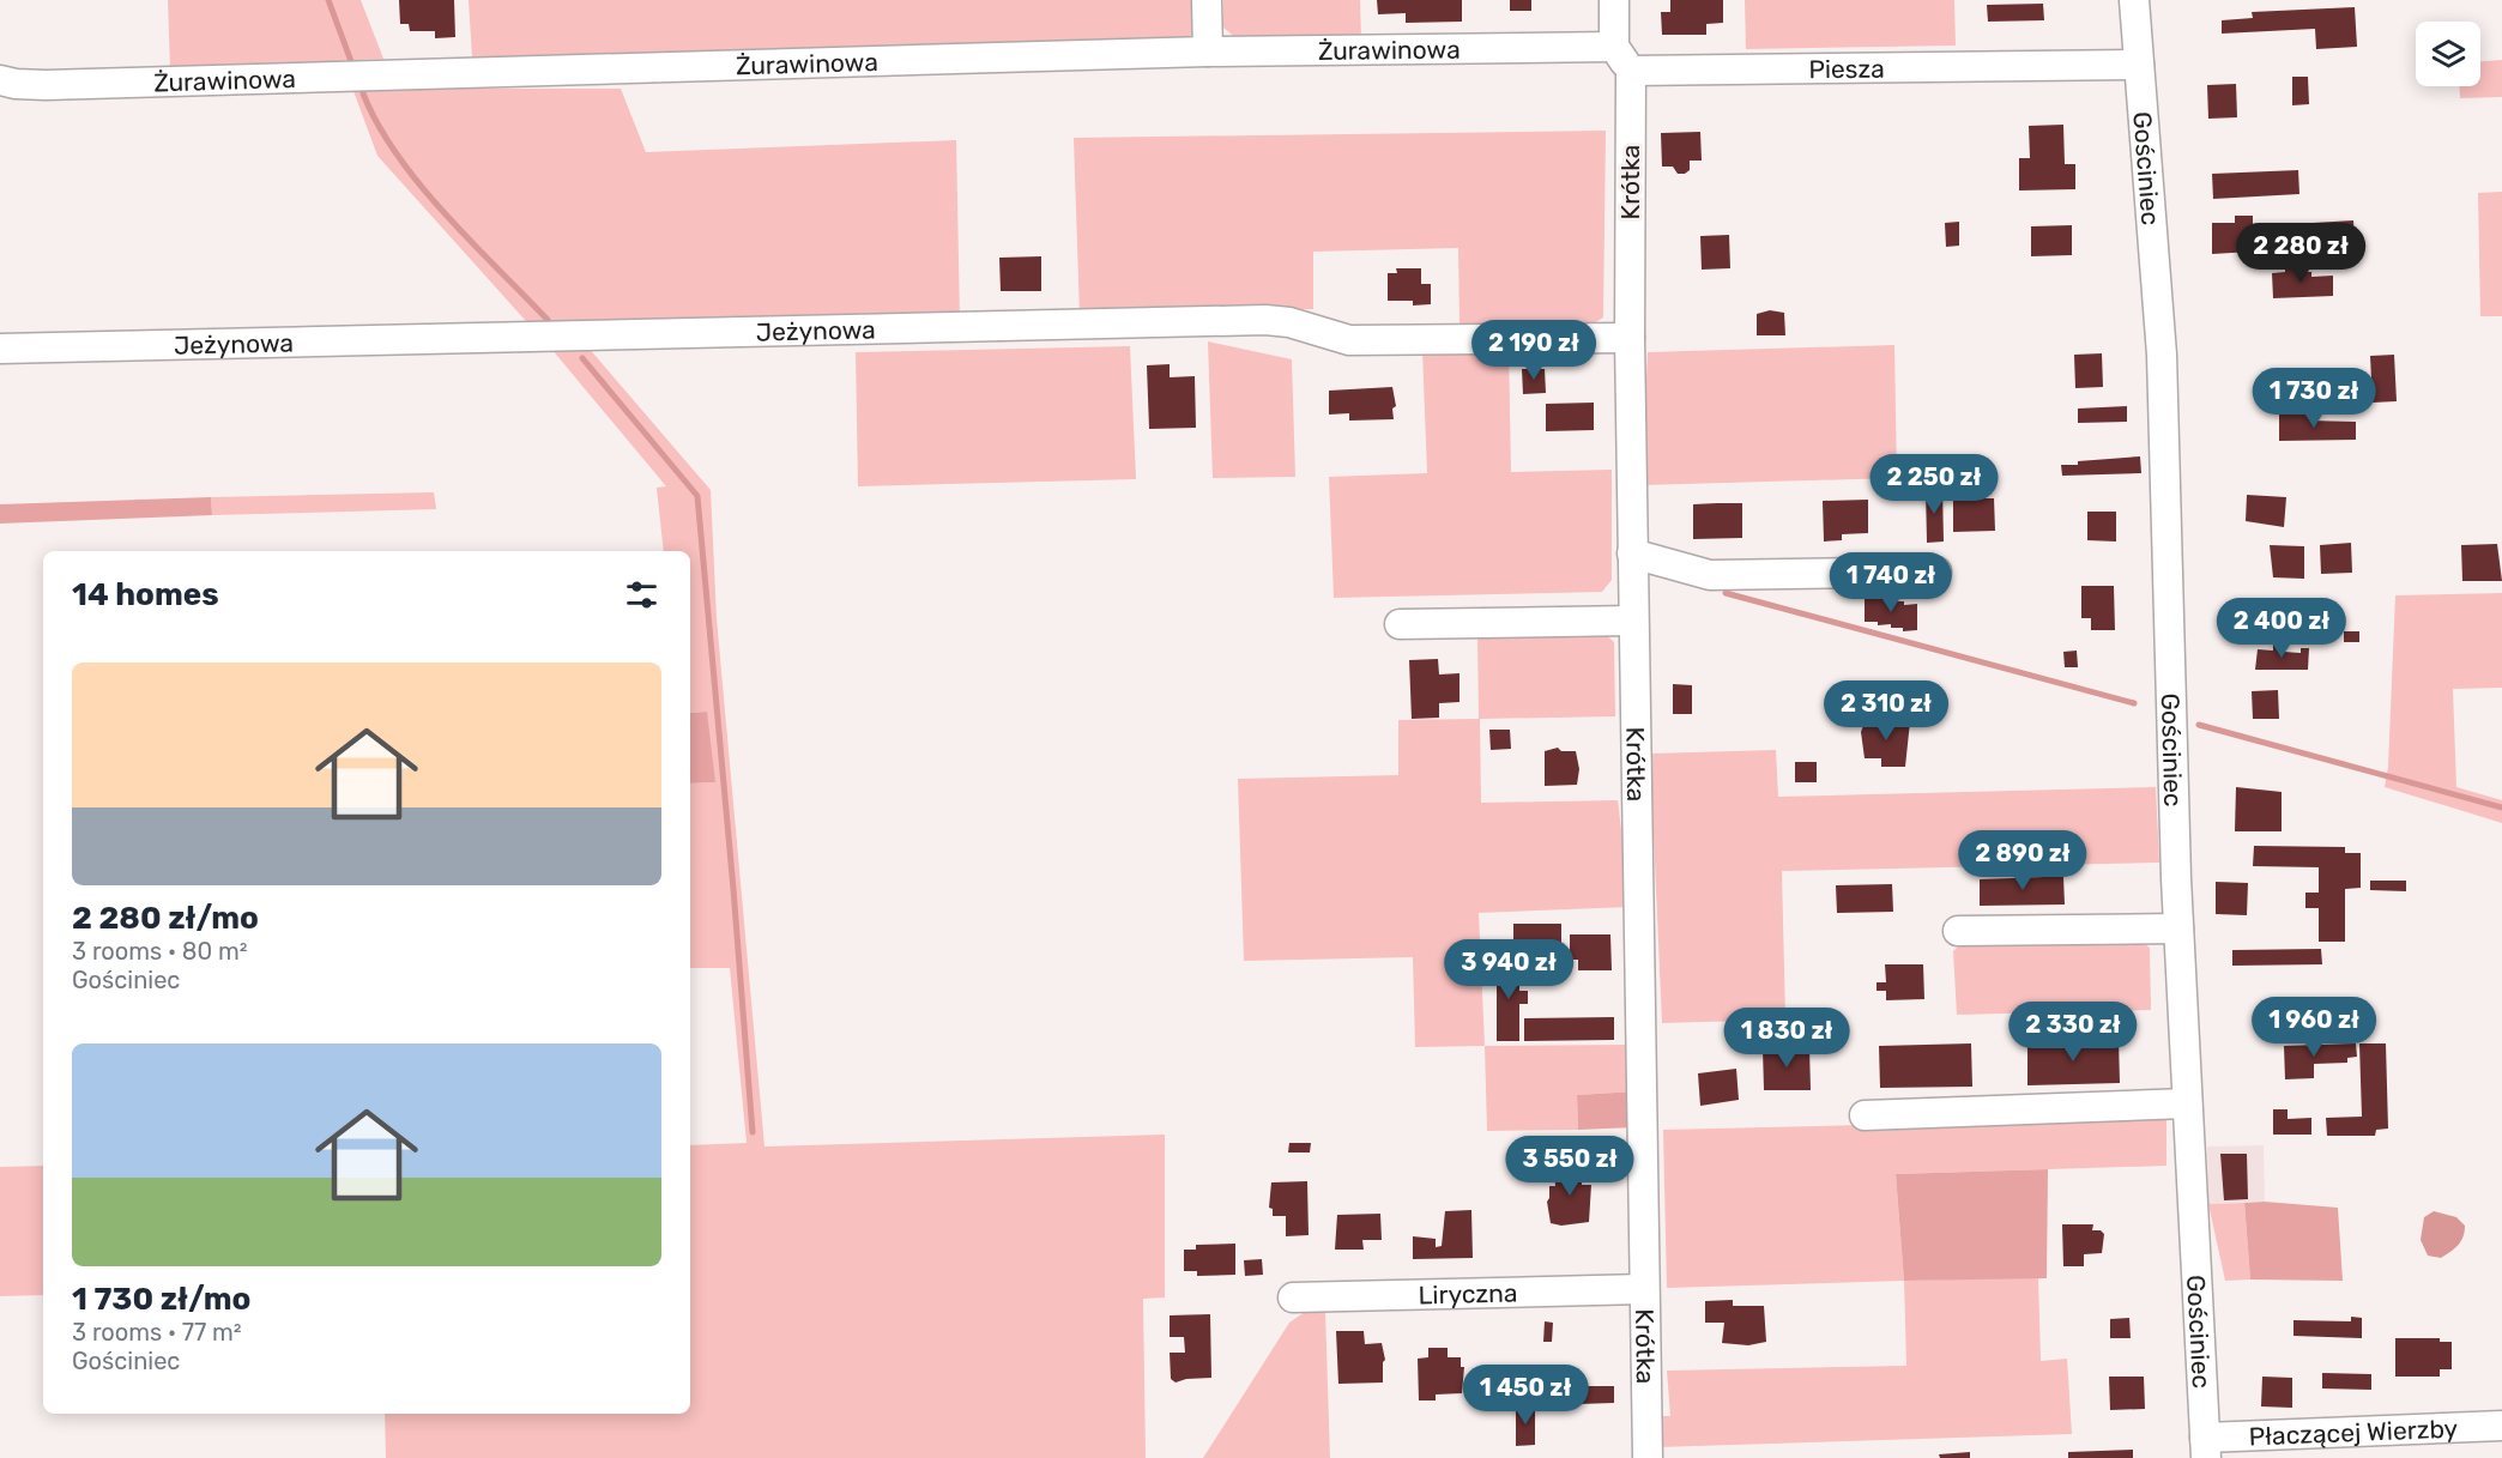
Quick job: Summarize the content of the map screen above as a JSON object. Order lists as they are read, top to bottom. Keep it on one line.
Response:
{"streets":{"street":["Żurawinowa","Piesza","Gościniec","Krótka","Jeżynowa","Liryczna","Płaczącej Wierzby"]},"crossings":[["Żurawinowa","Piesza"],["Żurawinowa","Krótka"],["Piesza","Gościniec"],["Piesza","Krótka"],["Gościniec","Płaczącej Wierzby"],["Krótka","Jeżynowa"],["Krótka","Liryczna"]],"page":{"price":["2 280 zł","2 190 zł","1 730 zł","2 250 zł","1 740 zł","2 400 zł","2 310 zł","2 890 zł","3 940 zł","1 960 zł","2 330 zł","1 830 zł","3 550 zł","1 450 zł"],"heading":"14 homes","list":[{"name":"2 280 zł/mo","note":"3 rooms · 80 m² · Gościniec"},{"name":"1 730 zł/mo","note":"3 rooms · 77 m² · Gościniec"}]}}
